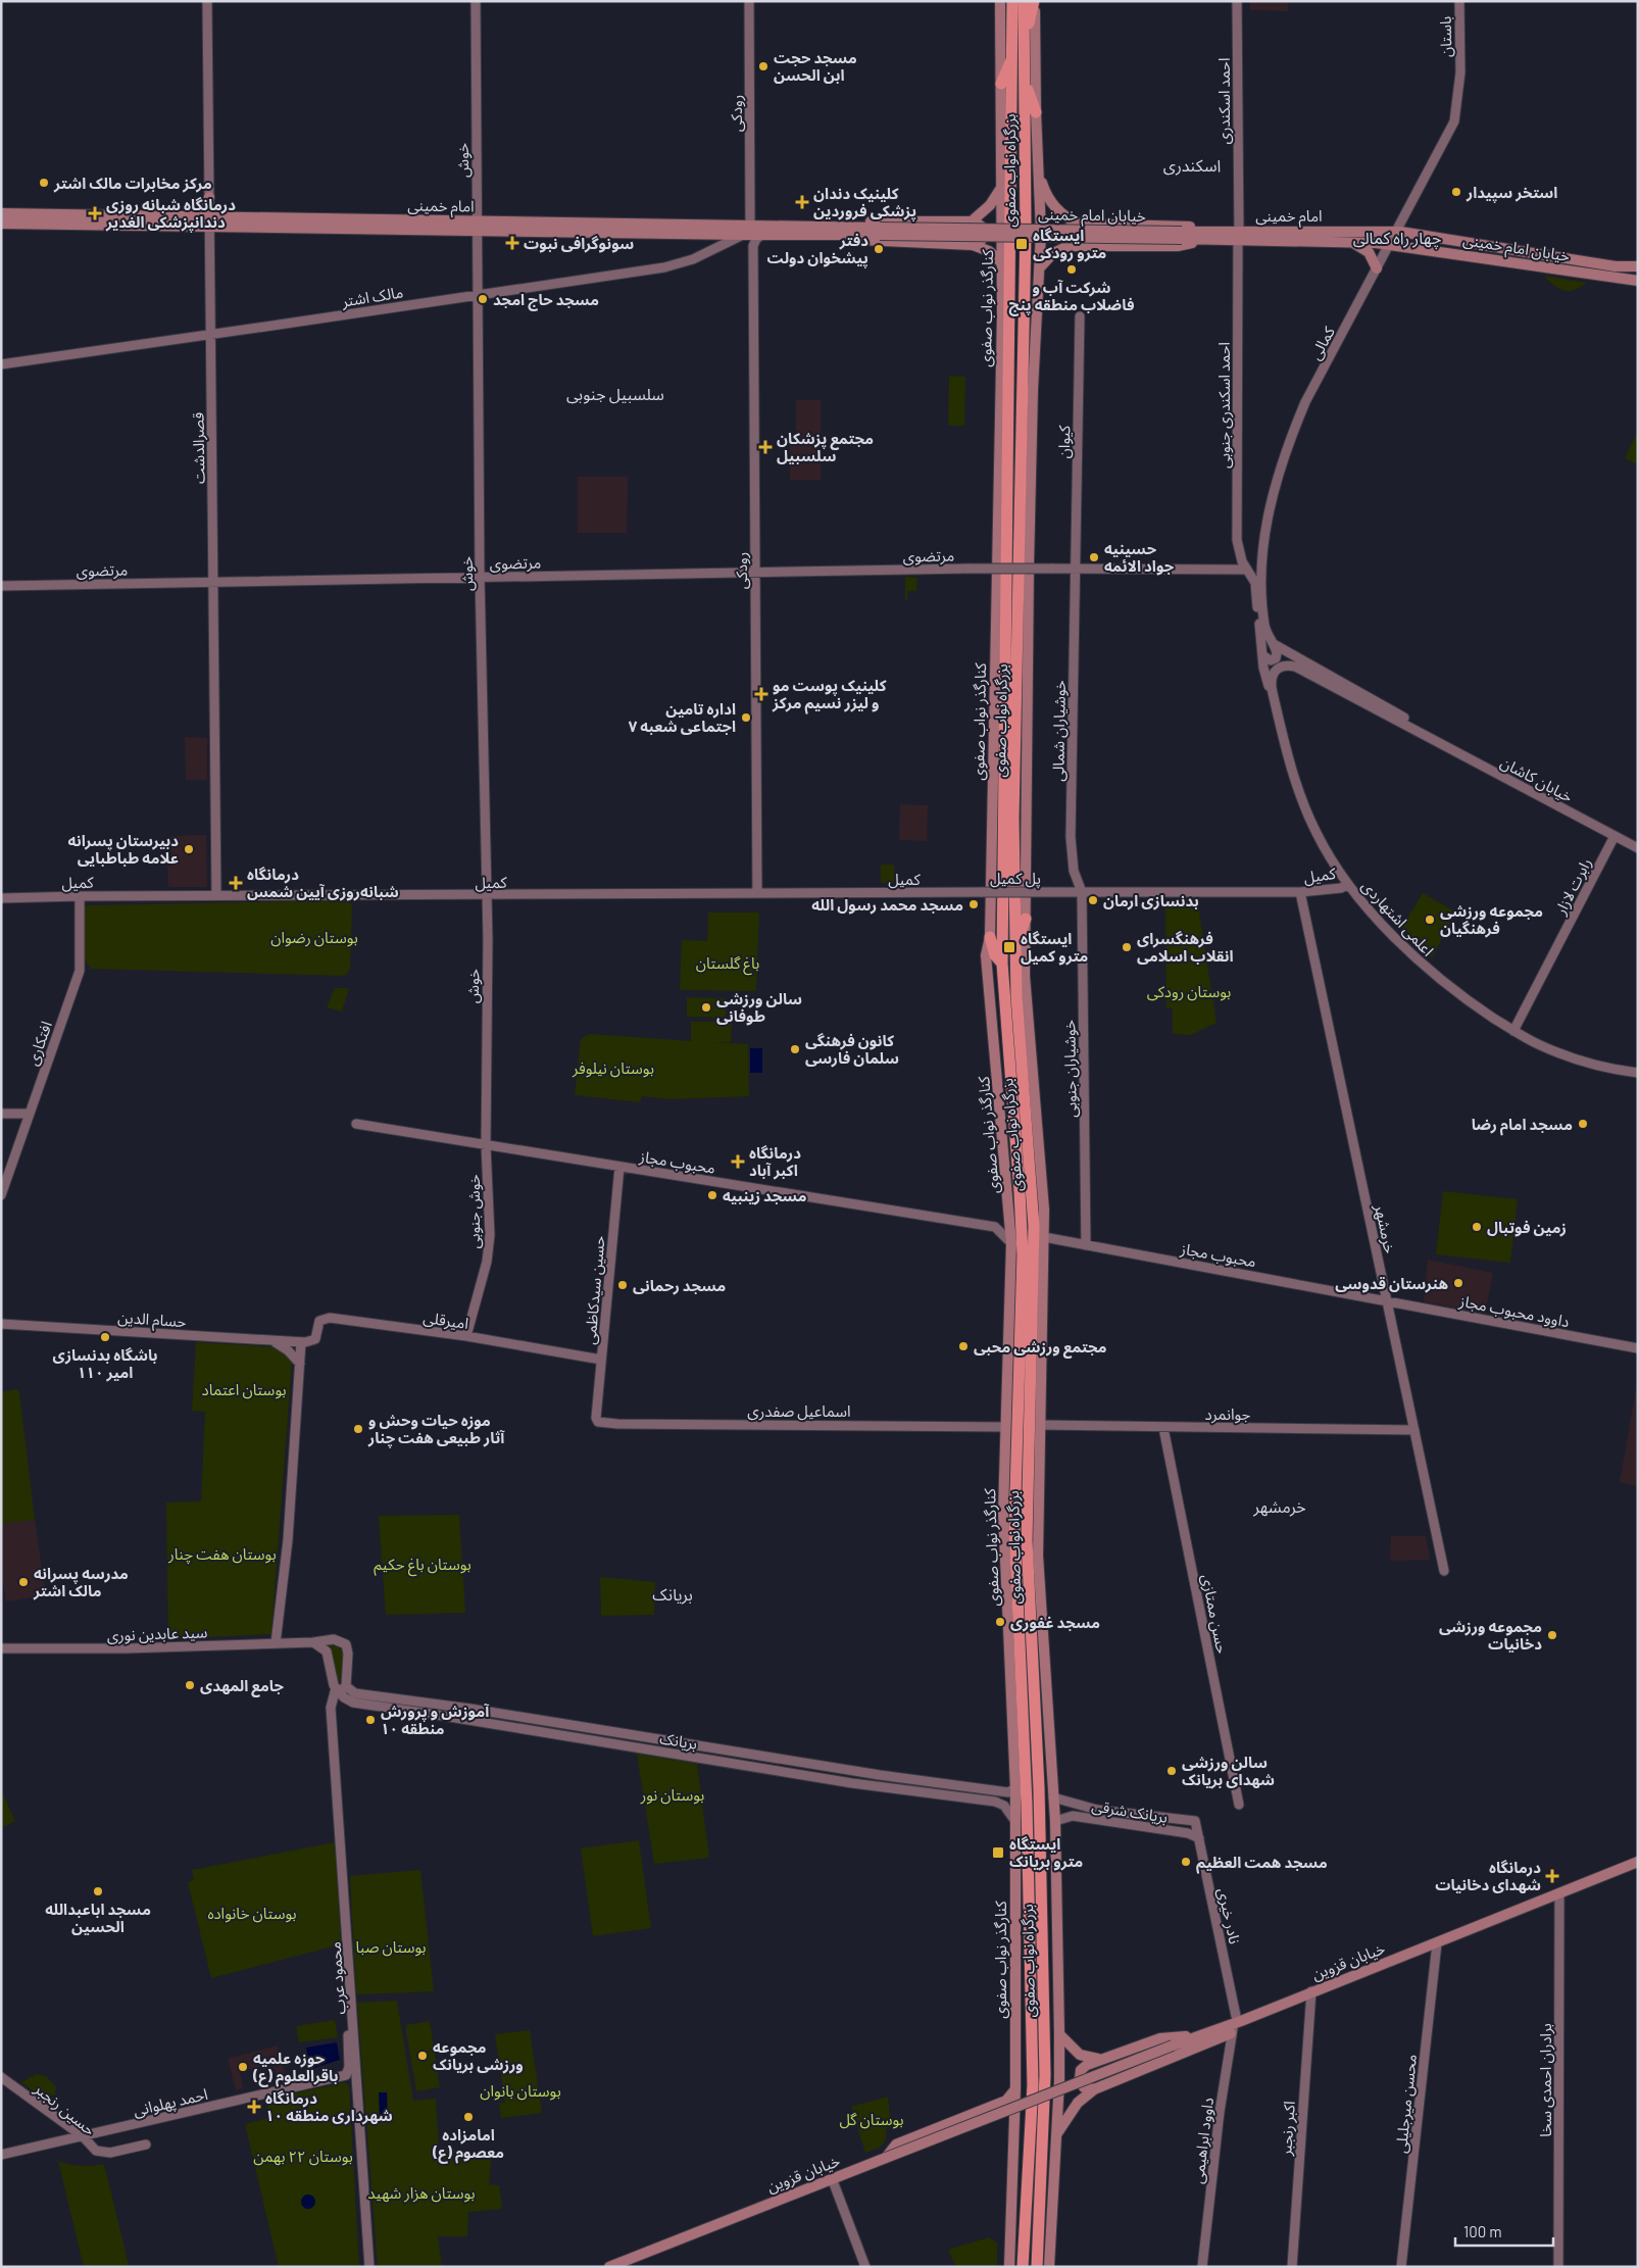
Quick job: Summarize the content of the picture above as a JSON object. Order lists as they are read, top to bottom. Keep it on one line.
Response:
{"streets":{"highway":["بزرگراه نواب صفوی"],"main road":["باستان","احمد اسکندری","رودکی","خوش","امام خمینی","خیابان امام خمینی","مالک اشتر","کنارگذر نواب صفوی","کمالی","احمد اسکندری جنوبی","کیوان","قصرالدشت","مرتضوی","خوشیاران شمالی","خیابان کاشان","کمیل","پل کمیل","رابرت لازار","اعلمی اشتهاردی","افتکاری","خوشیاران جنوبی","محبوب مجاز","خوش جنوبی","خرمشهر","حسین سیدکاظمی","داوود محبوب مجاز","حسام الدین","امیرقلی","اسماعیل صفدری","جوانمرد","حسن ممتازی","سید عابدین نوری","بریانک","بریانک شرقی","نادر خیری","خیابان قزوین","محمود عرب","برادران احمدی سخا","احمد پهلوانی","محسن میرجلیلی","حسین رنجبر","اکبر رنجبر","داوود ابراهیمی"]},"crossings":[["باستان","کمالی"],["احمد اسکندری","امام خمینی"],["احمد اسکندری","احمد اسکندری جنوبی"],["رودکی","امام خمینی"],["رودکی","مرتضوی"],["رودکی","کمیل"],["خوش","امام خمینی"],["خوش","مالک اشتر"],["خوش","مرتضوی"],["خوش","کمیل"],["خوش","محبوب مجاز"],["خوش","خوش جنوبی"],["امام خمینی","خیابان امام خمینی"],["امام خمینی","مالک اشتر"],["امام خمینی","کمالی"],["امام خمینی","احمد اسکندری جنوبی"],["امام خمینی","قصرالدشت"],["خیابان امام خمینی","کمالی"],["مالک اشتر","قصرالدشت"],["کنارگذر نواب صفوی","اسماعیل صفدری"],["کنارگذر نواب صفوی","بریانک"],["کمالی","خیابان کاشان"],["کیوان","مرتضوی"],["کیوان","خوشیاران شمالی"],["قصرالدشت","مرتضوی"],["قصرالدشت","کمیل"],["مرتضوی","خوشیاران شمالی"],["خوشیاران شمالی","کمیل"],["خوشیاران شمالی","خوشیاران جنوبی"],["خیابان کاشان","رابرت لازار"],["خیابان کاشان","اعلمی اشتهاردی"],["کمیل","پل کمیل"],["کمیل","اعلمی اشتهاردی"],["کمیل","افتکاری"],["کمیل","خوشیاران جنوبی"],["کمیل","خرمشهر"],["رابرت لازار","اعلمی اشتهاردی"],["خوشیاران جنوبی","محبوب مجاز"],["محبوب مجاز","خوش جنوبی"],["محبوب مجاز","خرمشهر"],["محبوب مجاز","حسین سیدکاظمی"],["محبوب مجاز","داوود محبوب مجاز"],["خوش جنوبی","امیرقلی"],["خرمشهر","داوود محبوب مجاز"],["خرمشهر","جوانمرد"],["حسین سیدکاظمی","امیرقلی"],["حسین سیدکاظمی","اسماعیل صفدری"],["حسام الدین","امیرقلی"],["جوانمرد","حسن ممتازی"],["سید عابدین نوری","بریانک"],["بریانک","محمود عرب"],["بریانک شرقی","نادر خیری"],["نادر خیری","خیابان قزوین"],["خیابان قزوین","برادران احمدی سخا"],["خیابان قزوین","محسن میرجلیلی"],["خیابان قزوین","اکبر رنجبر"],["احمد پهلوانی","حسین رنجبر"]],"districts":["اسکندری","چهار راه کمالی","سلسبیل جنوبی","خرمشهر","بریانک"],"parks":["بوستان رضوان","باغ گلستان","بوستان رودکی","بوستان نیلوفر","بوستان اعتماد","بوستان هفت چنار","بوستان باغ حکیم","بوستان نور","بوستان خانواده","بوستان صبا","بوستان بانوان","بوستان گل","بوستان ۲۲ بهمن","بوستان هزار شهید"],"places":{"other":["مسجد حجت ابن الحسن","مرکز مخابرات مالک اشتر","استخر سپیدار","دفتر پیشخوان دولت","شرکت آب و فاضلاب منطقه پنج","مسجد حاج امجد","حسینیه جواد الائمه","اداره تامین اجتماعی شعبه ۷","دبیرستان پسرانه علامه طباطبایی","بدنسازی ارمان","مسجد محمد رسول الله","مجموعه ورزشی فرهنگیان","فرهنگسرای انقلاب اسلامی","سالن ورزشی طوفانی","کانون فرهنگی سلمان فارسی","مسجد امام رضا","مسجد زینبیه","زمین فوتبال","هنرستان قدوسی","مسجد رحمانی","باشگاه بدنسازی امیر ۱۱۰","مجتمع ورزشی محبی","موزه حیات وحش و آثار طبیعی هفت چنار","مدرسه پسرانه مالک اشتر","مسجد غفوری","مجموعه ورزشی دخانیات","جامع المهدی","آموزش و پرورش منطقه ۱۰","سالن ورزشی شهدای بریانک","مسجد همت العظیم","مسجد اباعبدالله الحسین","مجموعه ورزشی بریانک","حوزه علمیه باقرالعلوم (ع)","امامزاده معصوم (ع)"],"health":["کلینیک دندان پزشکی فروردین","درمانگاه شبانه روزی دندانپزشکی الغدیر","سونوگرافی نبوت","مجتمع پزشکان سلسبیل","کلینیک پوست مو و لیزر نسیم مرکز","درمانگاه شبانه‌روزی آیین شمس","درمانگاه اکبر آباد","درمانگاه شهدای دخانیات","درمانگاه شهرداری منطقه ۱۰"],"transit":["ایستگاه مترو رودکی","ایستگاه مترو کمیل","ایستگاه مترو بریانک"]},"scale_bar":"100 m"}
